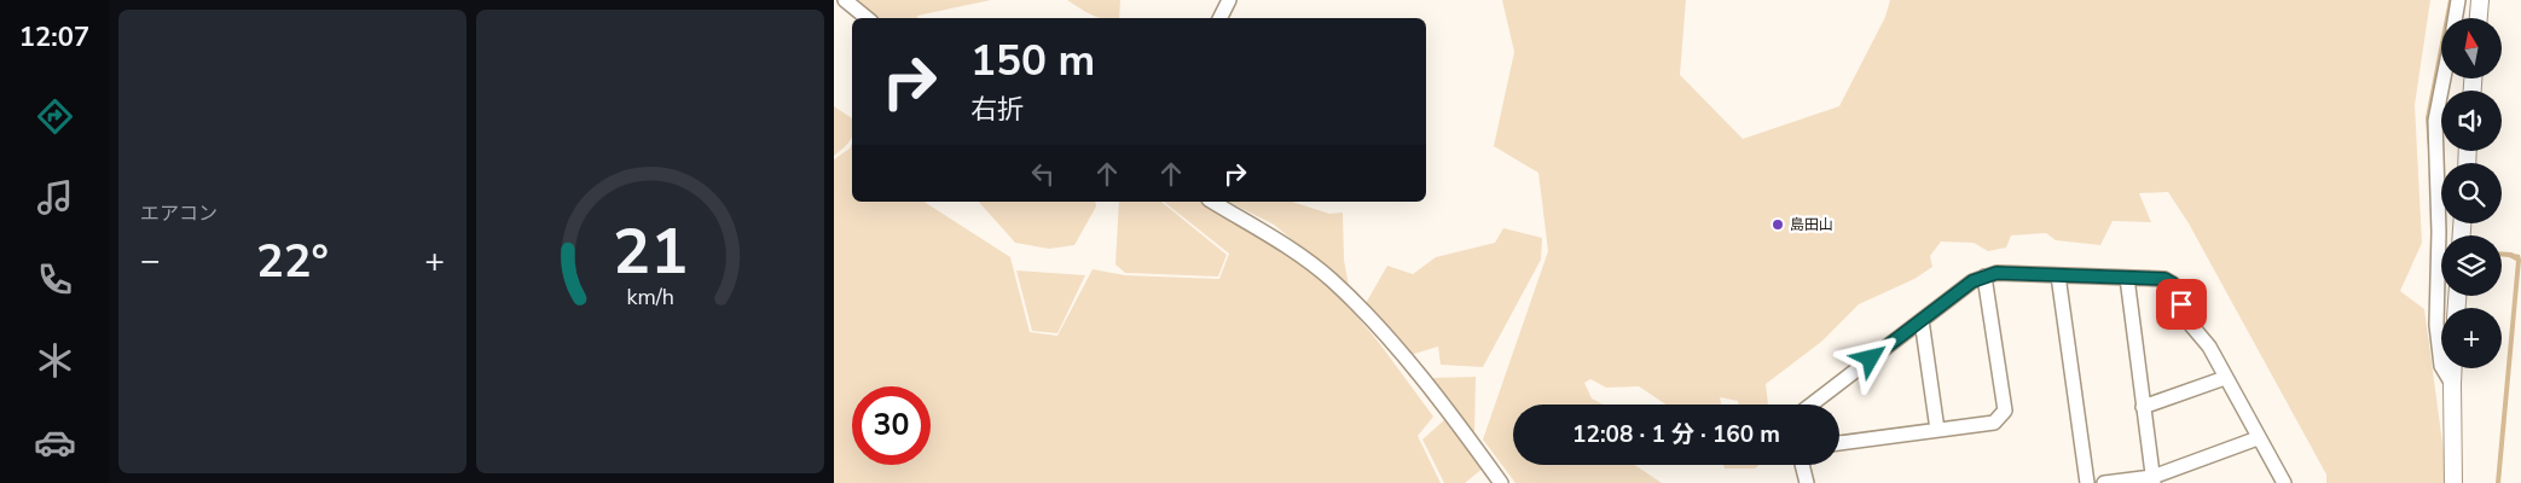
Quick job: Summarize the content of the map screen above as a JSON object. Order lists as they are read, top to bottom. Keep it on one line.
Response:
{"places":["島田山"],"north":"top","page":{"tabs":"12:07","tile":"エアコン","map_buttons":"+","turn":["150 m","右折"],"heat":["−","22°","+"],"limit":"30","trip":"12:08 · 1 分 · 160 m","gauge":["21","km/h"]}}
